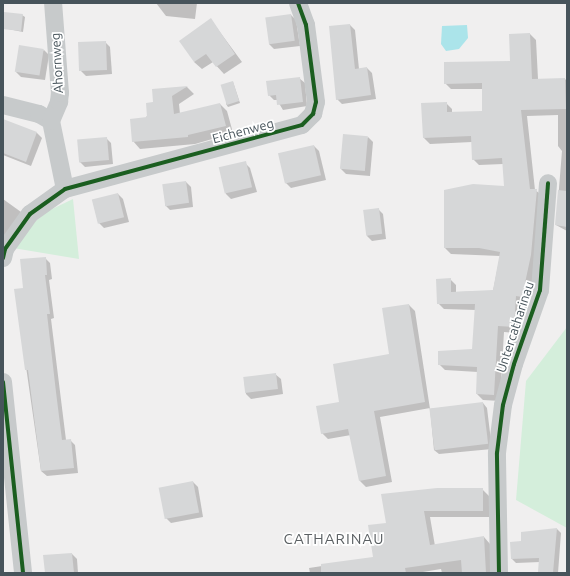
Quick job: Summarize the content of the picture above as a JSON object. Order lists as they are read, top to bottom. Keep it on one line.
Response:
{"streets":{"street":["Ahornweg","Eichenweg","Untercatharinau"]},"districts":["CATHARINAU"]}
